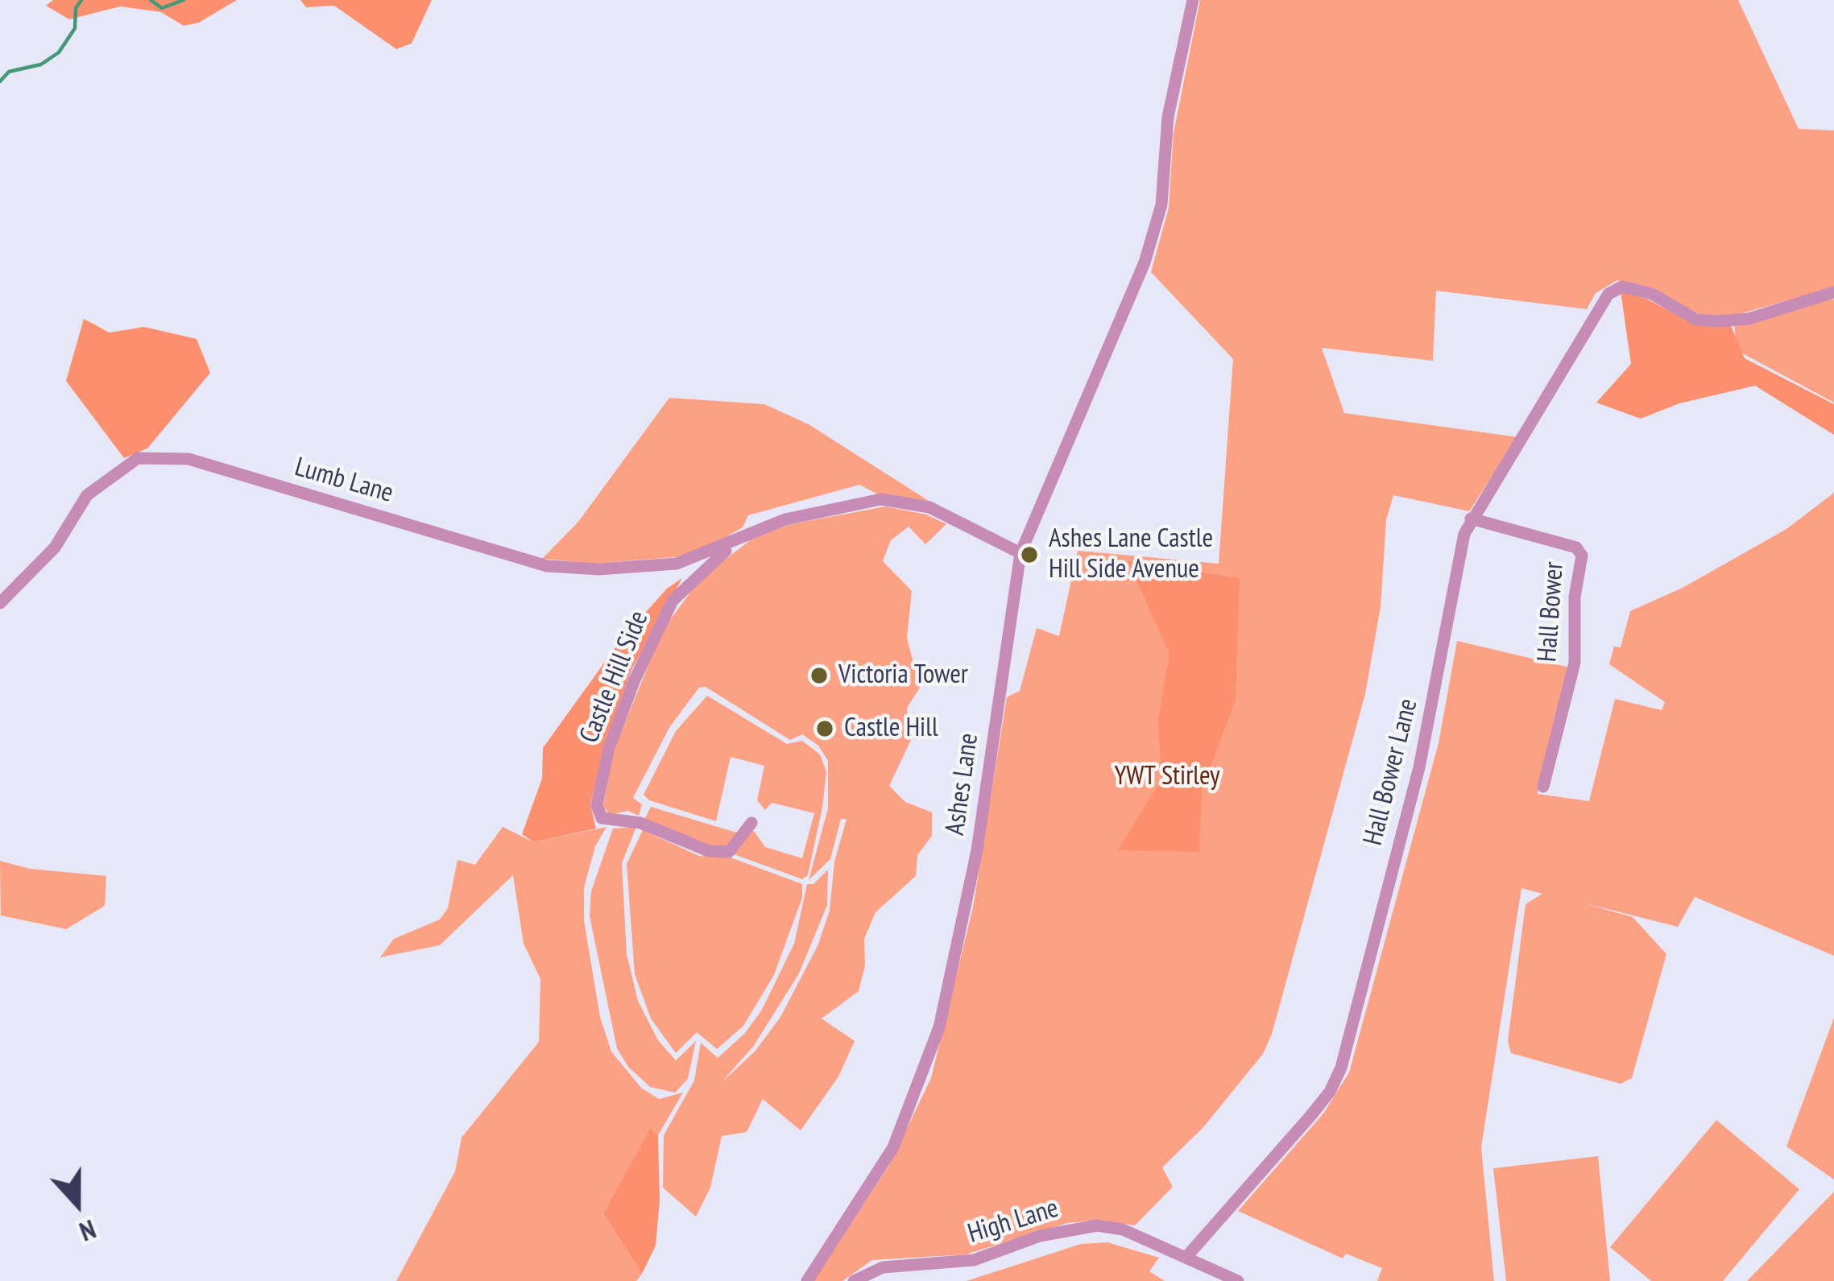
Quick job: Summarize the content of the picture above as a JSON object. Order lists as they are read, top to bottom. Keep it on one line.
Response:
{"streets":{"street":["Lumb Lane","Hall Bower","Castle Hill Side","Hall Bower Lane","Ashes Lane","High Lane"]},"crossings":[["Lumb Lane","Castle Hill Side"],["Hall Bower","Hall Bower Lane"],["Castle Hill Side","Ashes Lane"],["Hall Bower Lane","High Lane"]],"parks":["YWT Stirley"],"places":["Ashes Lane Castle Hill Side Avenue","Victoria Tower","Castle Hill"],"north":"bottom"}
